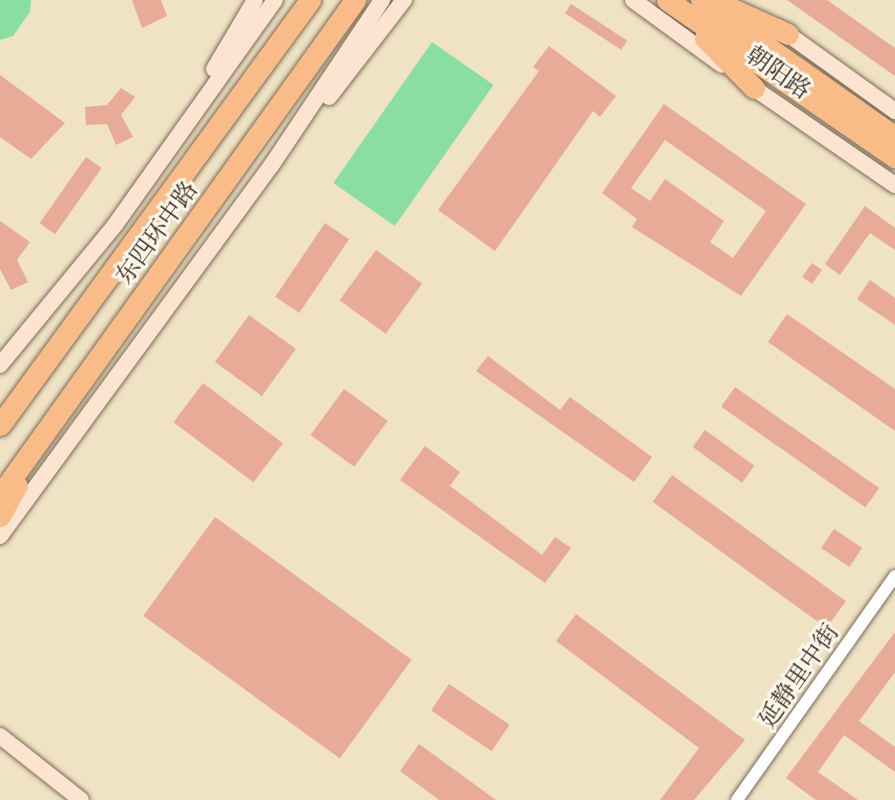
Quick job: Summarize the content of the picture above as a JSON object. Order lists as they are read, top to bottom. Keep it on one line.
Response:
{"streets":{"highway":["朝阳路","东四环中路"],"street":["延静里中街"]}}
